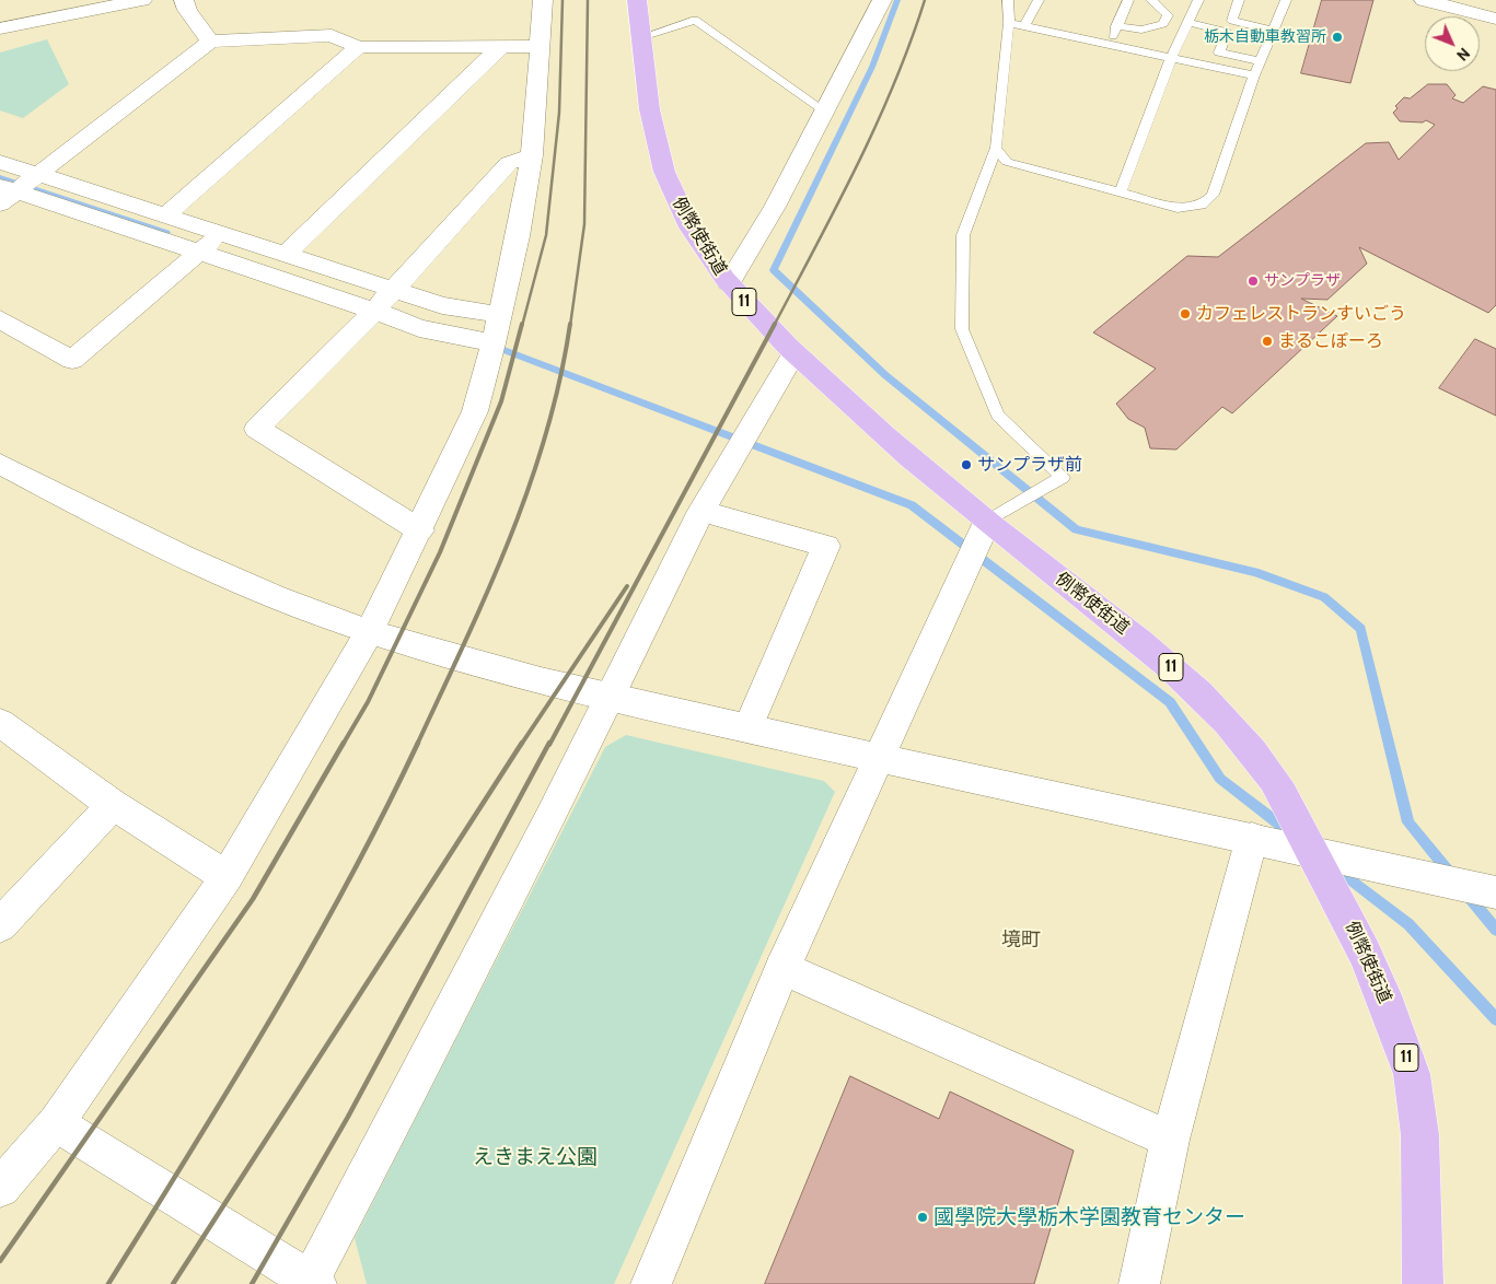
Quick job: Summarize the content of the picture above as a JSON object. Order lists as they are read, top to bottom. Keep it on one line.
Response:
{"streets":{"main road":["例幣使街道","11"]},"districts":["境町"],"parks":["えきまえ公園"],"places":["栃木自動車教習所","サンプラザ","カフェレストランすいごう","まるこぽーろ","サンプラザ前","國學院大學栃木学園教育センター"],"north":"bottom right"}
